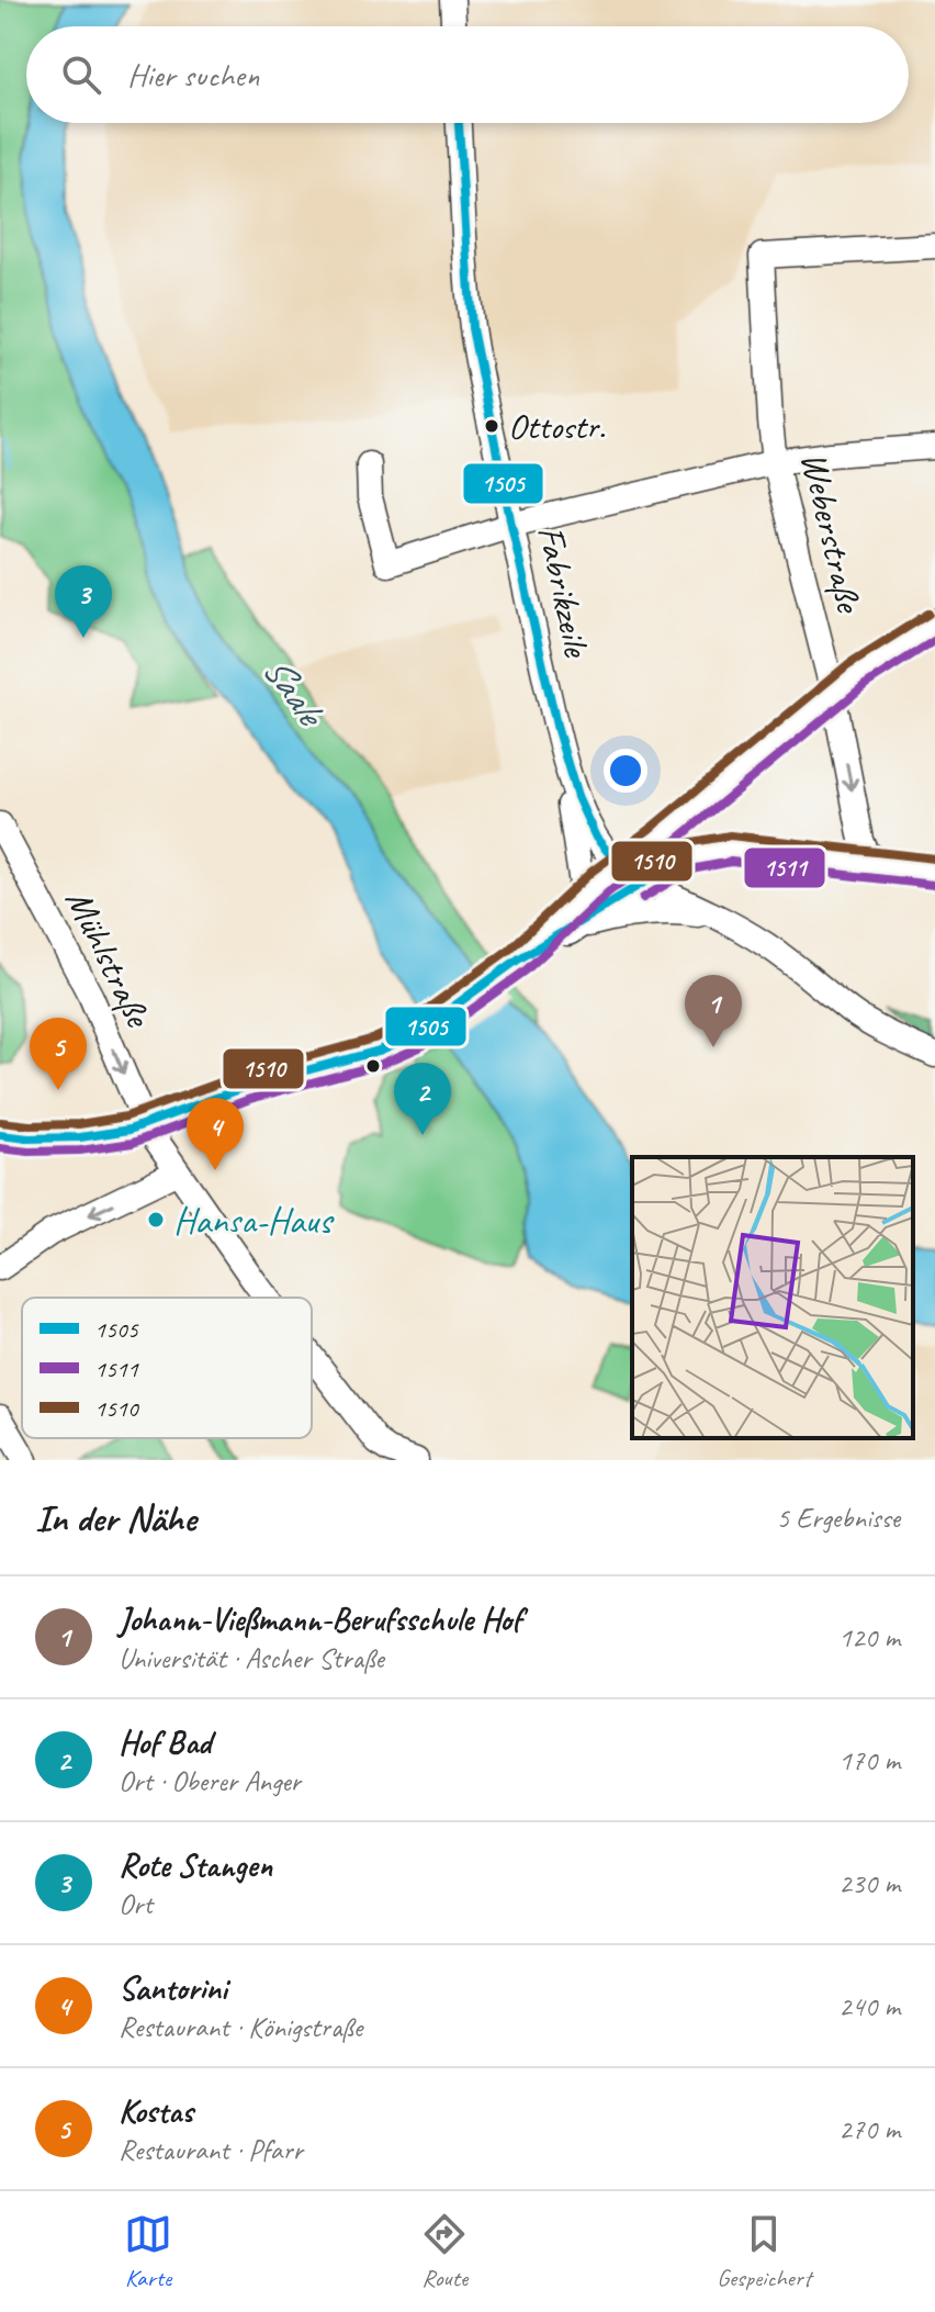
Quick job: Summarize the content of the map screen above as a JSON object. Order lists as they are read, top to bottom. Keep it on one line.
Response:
{"streets":{"street":["Weberstraße","Fabrikzeile","Mühlstraße"]},"one_way":["Mühlstraße"],"water":["Saale"],"places":["Ottostr.","Hansa-Haus"],"lines":["transit line 1505","transit line 1510","transit line 1511"],"legend":["1505","1511","1510"],"page":{"search":"Hier suchen","pins":["3","1","5","2","4"],"heading":["In der Nähe","5 Ergebnisse"],"list":[{"mark":"1","name":"Johann-Vießmann-Berufsschule Hof","note":"Universität · Ascher Straße","value":"120 m"},{"mark":"2","name":"Hof Bad","note":"Ort · Oberer Anger","value":"170 m"},{"mark":"3","name":"Rote Stangen","note":"Ort","value":"230 m"},{"mark":"4","name":"Santorini","note":"Restaurant · Königstraße","value":"240 m"},{"mark":"5","name":"Kostas","note":"Restaurant · Pfarr","value":"270 m"}],"nav":["Karte","Route","Gespeichert"]}}
